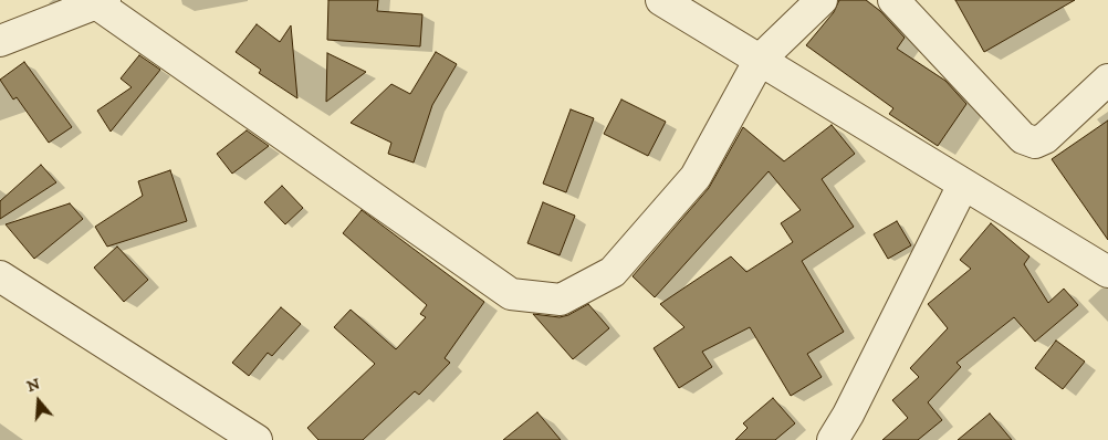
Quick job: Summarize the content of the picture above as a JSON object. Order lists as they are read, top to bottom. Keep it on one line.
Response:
{"north":"top"}
